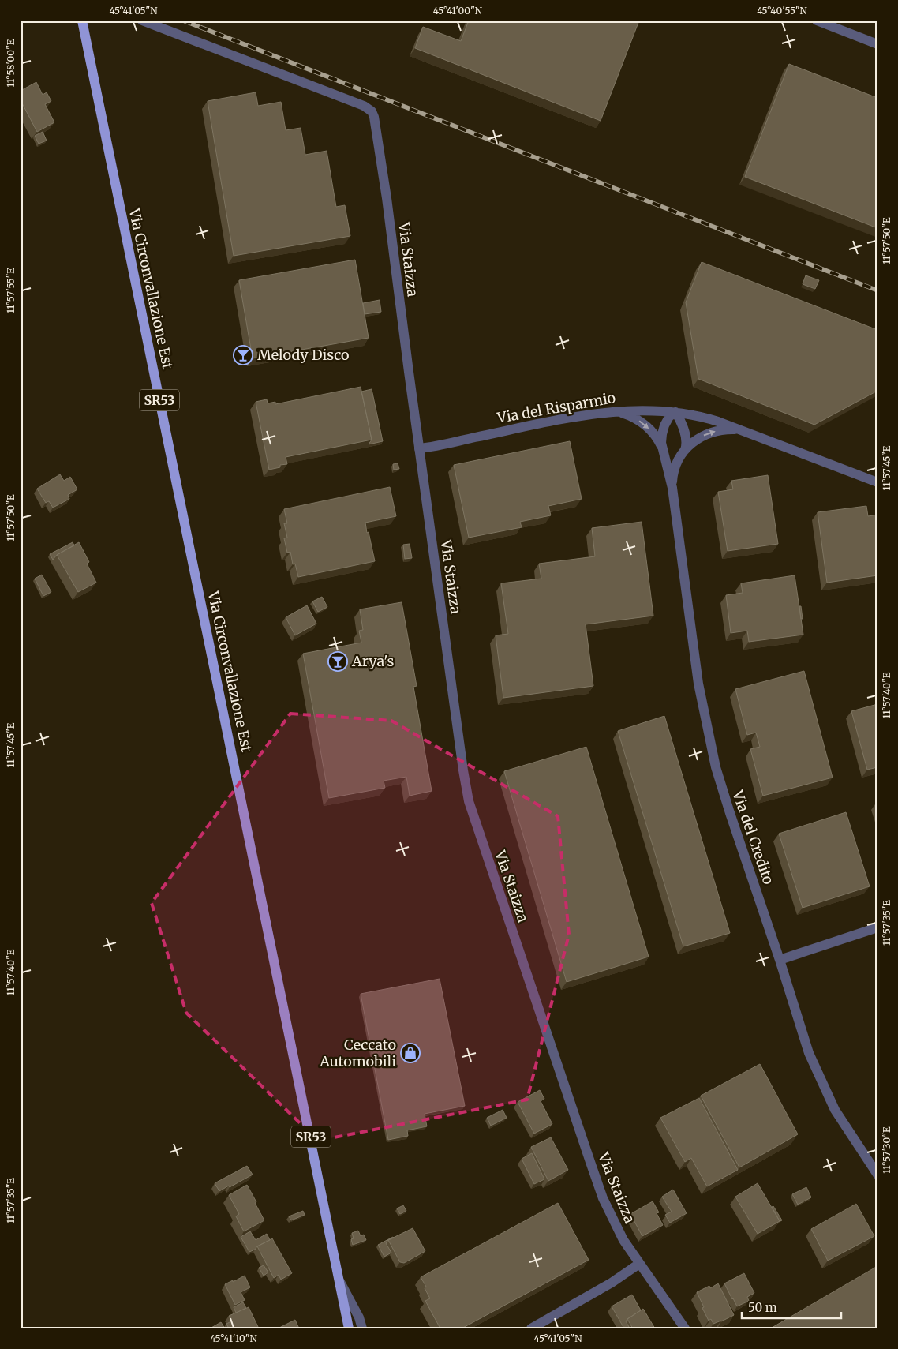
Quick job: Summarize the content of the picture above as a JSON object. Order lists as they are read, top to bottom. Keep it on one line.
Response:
{"streets":{"main road":["Via Circonvallazione Est","SR53"],"street":["Via Staizza","Via del Risparmio","Via del Credito"]},"crossings":[["Via Staizza","Via del Risparmio"],["Via del Risparmio","Via del Credito"]],"places":{"bar":["Melody Disco","Arya's"],"shop":["Ceccato Automobili"]},"scale_bar":"50 m","coordinates":["45°41'05\"N","45°41'00\"N","45°40'55\"N","11°58'00\"E","11°57'50\"E","11°57'55\"E","11°57'45\"E","11°57'40\"E","11°57'35\"E","11°57'30\"E","45°41'10\"N"]}
